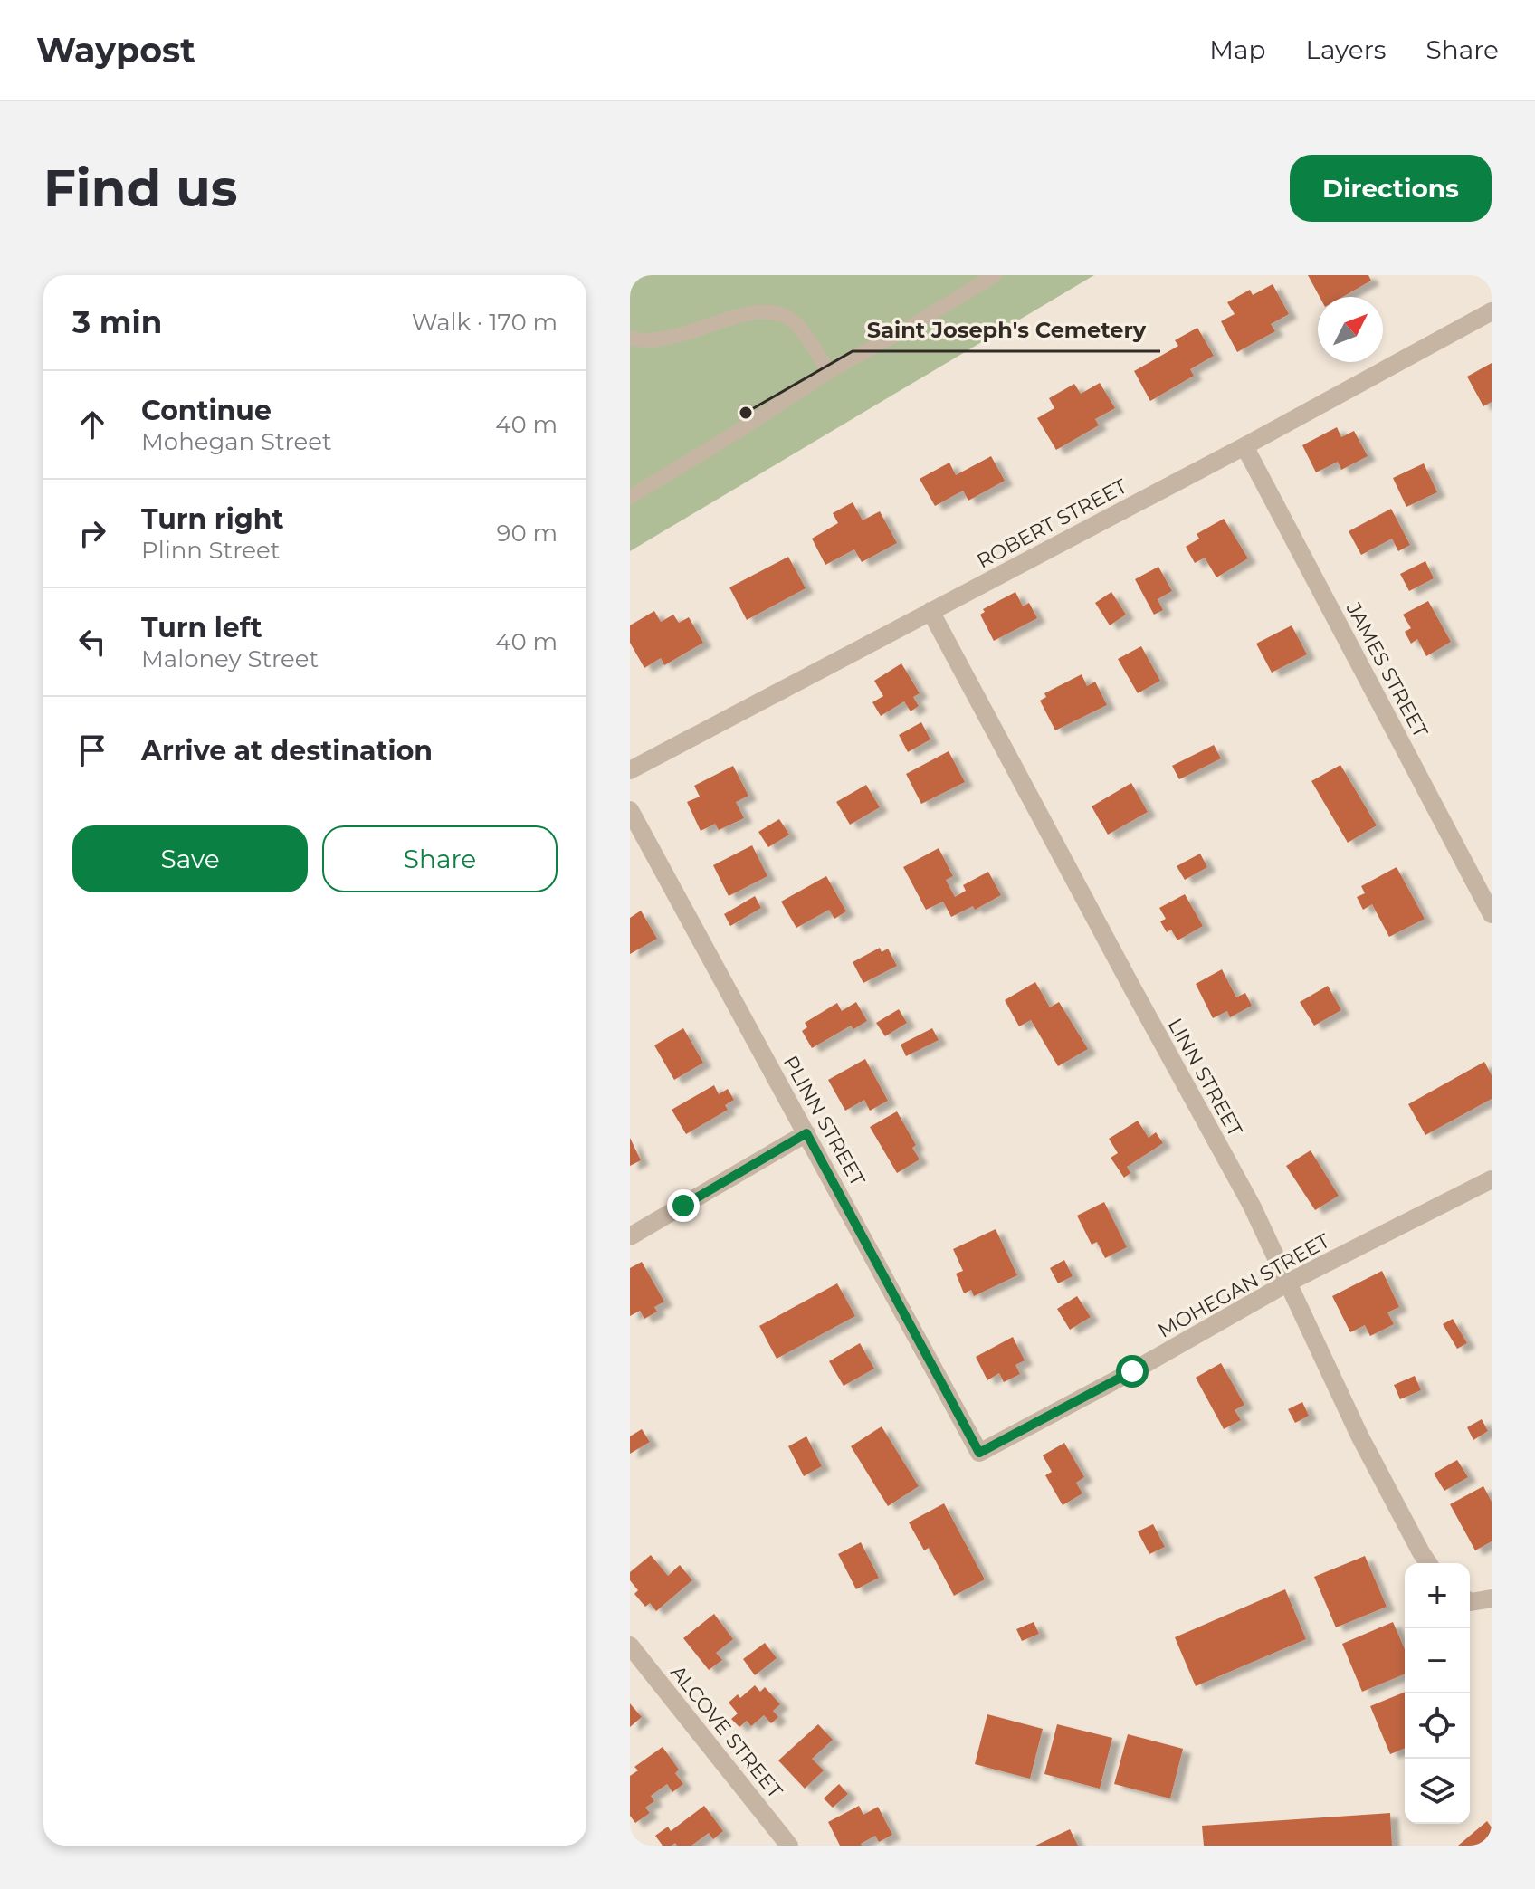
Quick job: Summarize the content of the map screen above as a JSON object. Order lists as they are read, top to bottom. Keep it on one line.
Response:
{"streets":{"street":["ROBERT STREET","JAMES STREET","LINN STREET","PLINN STREET","MOHEGAN STREET","ALCOVE STREET"]},"crossings":[["ROBERT STREET","JAMES STREET"],["ROBERT STREET","LINN STREET"],["LINN STREET","MOHEGAN STREET"],["PLINN STREET","MOHEGAN STREET"]],"places":["Saint Joseph's Cemetery"],"north":"top right","page":{"header":"Waypost","nav":["Map","Layers","Share"],"buttons":["Directions",["Save","Share"]],"title":"Find us","heading":["3 min","Walk · 170 m"],"list":[["Continue","Mohegan Street","40 m"],["Turn right","Plinn Street","90 m"],["Turn left","Maloney Street","40 m"],"Arrive at destination"],"map_buttons":["+","−"]}}
